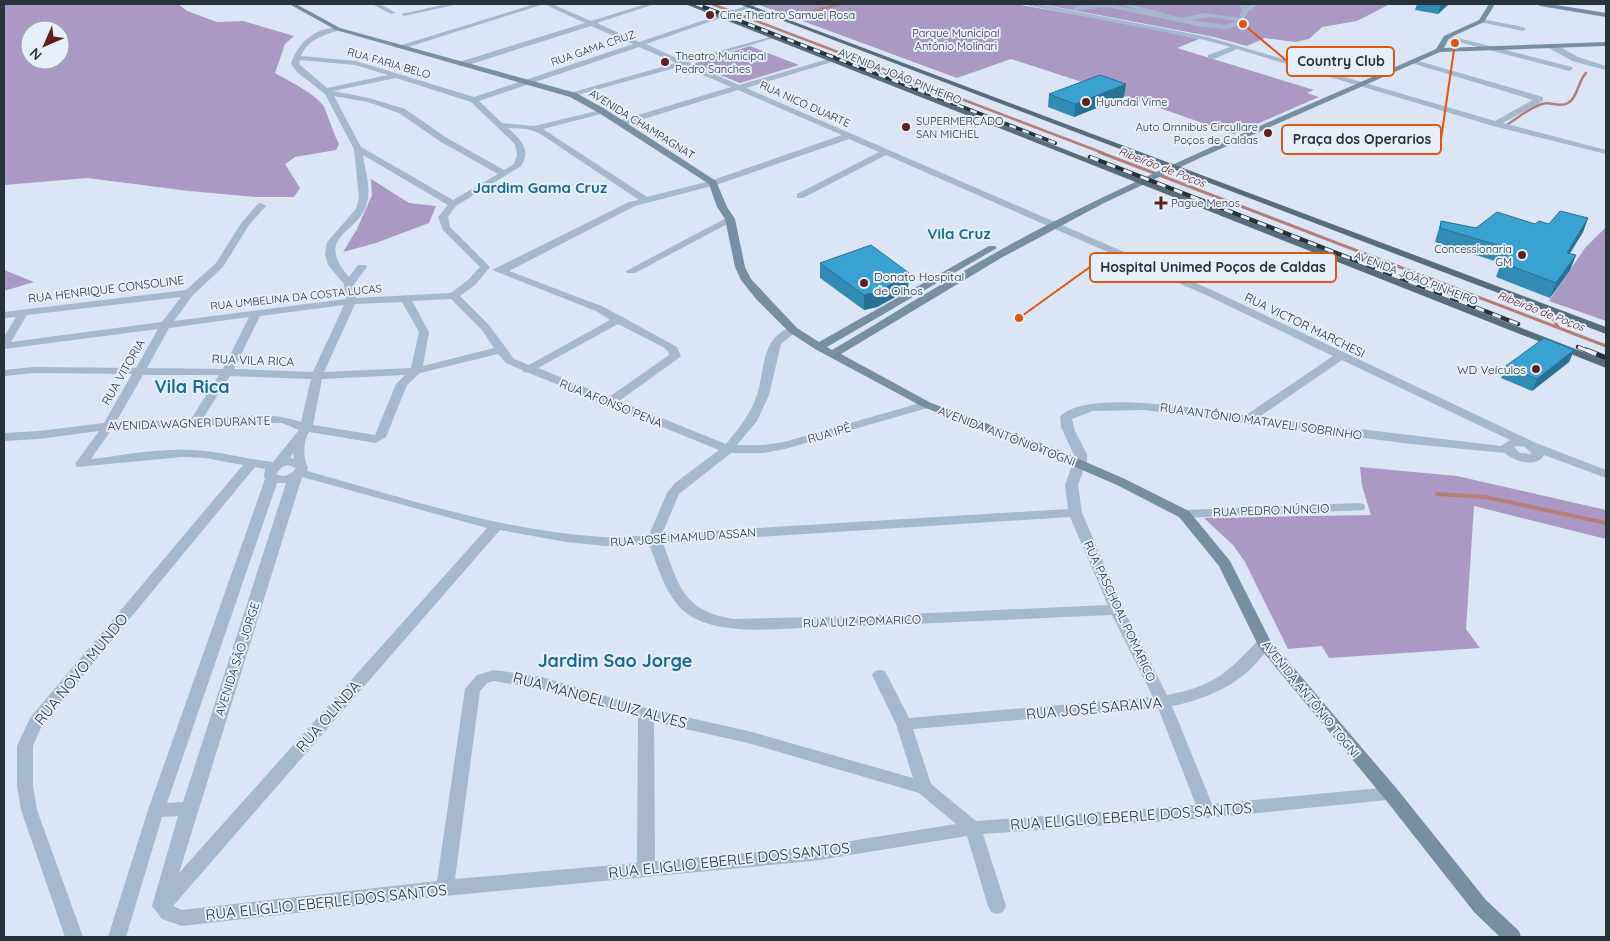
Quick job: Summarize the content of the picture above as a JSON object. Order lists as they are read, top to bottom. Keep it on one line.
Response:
{"streets":{"main road":["AVENIDA JOÃO PINHEIRO"],"street":["RUA GAMA CRUZ","RUA FARIA BELO","RUA NICO DUARTE","AVENIDA CHAMPAGNAT","RUA HENRIQUE CONSOLINE","RUA UMBELINA DA COSTA LUCAS","RUA VICTOR MARCHESI","RUA VILA RICA","RUA VITORIA","RUA AFONSO PENA","RUA ANTÔNIO MATAVELI SOBRINHO","AVENIDA WAGNER DURANTE","RUA IPÊ","AVENIDA ANTÔNIO TOGNI","RUA PEDRO NÚNCIO","RUA JOSÉ MAMUD ASSAN","RUA PASCHOAL POMARICO","RUA LUIZ POMARICO","AVENIDA SÃO JORGE","RUA NOVO MUNDO","RUA MANOEL LUIZ ALVES","RUA JOSÉ SARAIVA","RUA OLINDA","RUA ELIGLIO EBERLE DOS SANTOS"]},"crossings":[["RUA GAMA CRUZ","RUA FARIA BELO"],["RUA GAMA CRUZ","AVENIDA JOÃO PINHEIRO"],["RUA GAMA CRUZ","RUA NICO DUARTE"],["RUA GAMA CRUZ","AVENIDA CHAMPAGNAT"],["RUA NICO DUARTE","RUA VICTOR MARCHESI"],["RUA HENRIQUE CONSOLINE","RUA VITORIA"],["RUA UMBELINA DA COSTA LUCAS","RUA VITORIA"],["RUA VILA RICA","RUA VITORIA"],["RUA VILA RICA","RUA AFONSO PENA"],["RUA VILA RICA","AVENIDA WAGNER DURANTE"],["RUA VITORIA","AVENIDA WAGNER DURANTE"],["RUA VITORIA","RUA NOVO MUNDO"],["RUA AFONSO PENA","RUA IPÊ"],["RUA ANTÔNIO MATAVELI SOBRINHO","AVENIDA ANTÔNIO TOGNI"],["RUA ANTÔNIO MATAVELI SOBRINHO","RUA PASCHOAL POMARICO"],["AVENIDA WAGNER DURANTE","AVENIDA SÃO JORGE"],["RUA IPÊ","AVENIDA ANTÔNIO TOGNI"],["AVENIDA ANTÔNIO TOGNI","RUA PEDRO NÚNCIO"],["AVENIDA ANTÔNIO TOGNI","RUA PASCHOAL POMARICO"],["AVENIDA ANTÔNIO TOGNI","RUA JOSÉ SARAIVA"],["AVENIDA ANTÔNIO TOGNI","RUA ELIGLIO EBERLE DOS SANTOS"],["RUA JOSÉ MAMUD ASSAN","RUA PASCHOAL POMARICO"],["RUA JOSÉ MAMUD ASSAN","RUA LUIZ POMARICO"],["RUA JOSÉ MAMUD ASSAN","AVENIDA SÃO JORGE"],["RUA JOSÉ MAMUD ASSAN","RUA OLINDA"],["RUA PASCHOAL POMARICO","RUA LUIZ POMARICO"],["RUA PASCHOAL POMARICO","RUA JOSÉ SARAIVA"],["RUA PASCHOAL POMARICO","RUA ELIGLIO EBERLE DOS SANTOS"],["AVENIDA SÃO JORGE","RUA OLINDA"],["AVENIDA SÃO JORGE","RUA ELIGLIO EBERLE DOS SANTOS"],["RUA MANOEL LUIZ ALVES","RUA ELIGLIO EBERLE DOS SANTOS"],["RUA OLINDA","RUA ELIGLIO EBERLE DOS SANTOS"]],"districts":["Jardim Gama Cruz","Vila Cruz","Vila Rica","Jardim Sao Jorge"],"water":["Ribeirão de Poços"],"parks":["Parque Municipal Antônio Molinari"],"places":{"other":["Cine Theatro Samuel Rosa","Country Club","Praça dos Operarios","Theatro Municipal Pedro Sanches","Hyundai Vime","SUPERMERCADO SAN MICHEL","Auto Omnibus Circullare Poços de Caldas","Concessionaria GM","Donato Hospital de Olhos","Hospital Unimed Poços de Caldas","WD Veículos"],"health":["Pague Menos"]},"north":"bottom left"}
